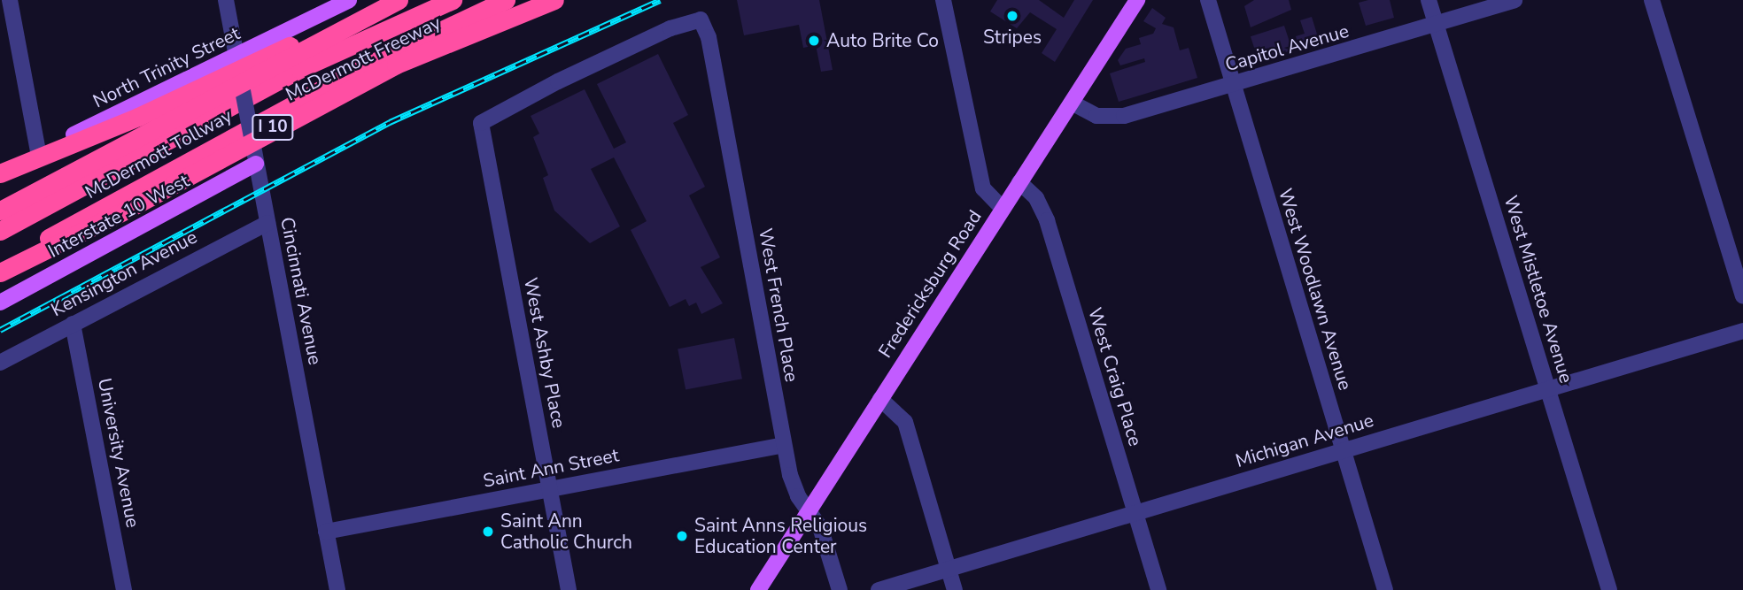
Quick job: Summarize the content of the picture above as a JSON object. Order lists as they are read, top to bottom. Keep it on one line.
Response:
{"streets":{"highway":["McDermott Freeway","I 10","McDermott Tollway"],"main road":["North Trinity Street","Interstate 10 West","Fredericksburg Road"],"street":["Capitol Avenue","Kensington Avenue","West Woodlawn Avenue","West Mistletoe Avenue","Cincinnati Avenue","West French Place","West Ashby Place","West Craig Place","Michigan Avenue","University Avenue","Saint Ann Street"]},"crossings":[["Capitol Avenue","Fredericksburg Road"],["Capitol Avenue","West Woodlawn Avenue"],["Capitol Avenue","West Mistletoe Avenue"],["North Trinity Street","Cincinnati Avenue"],["Interstate 10 West","Cincinnati Avenue"],["Kensington Avenue","Cincinnati Avenue"],["Kensington Avenue","University Avenue"],["Fredericksburg Road","West French Place"],["Fredericksburg Road","West Craig Place"],["West Woodlawn Avenue","Michigan Avenue"],["West Mistletoe Avenue","Michigan Avenue"],["Cincinnati Avenue","Saint Ann Street"],["West French Place","West Ashby Place"],["West French Place","Saint Ann Street"],["West Ashby Place","Saint Ann Street"],["West Craig Place","Michigan Avenue"]],"places":["Stripes","Auto Brite Co","Saint Ann Catholic Church","Saint Anns Religious Education Center"]}
